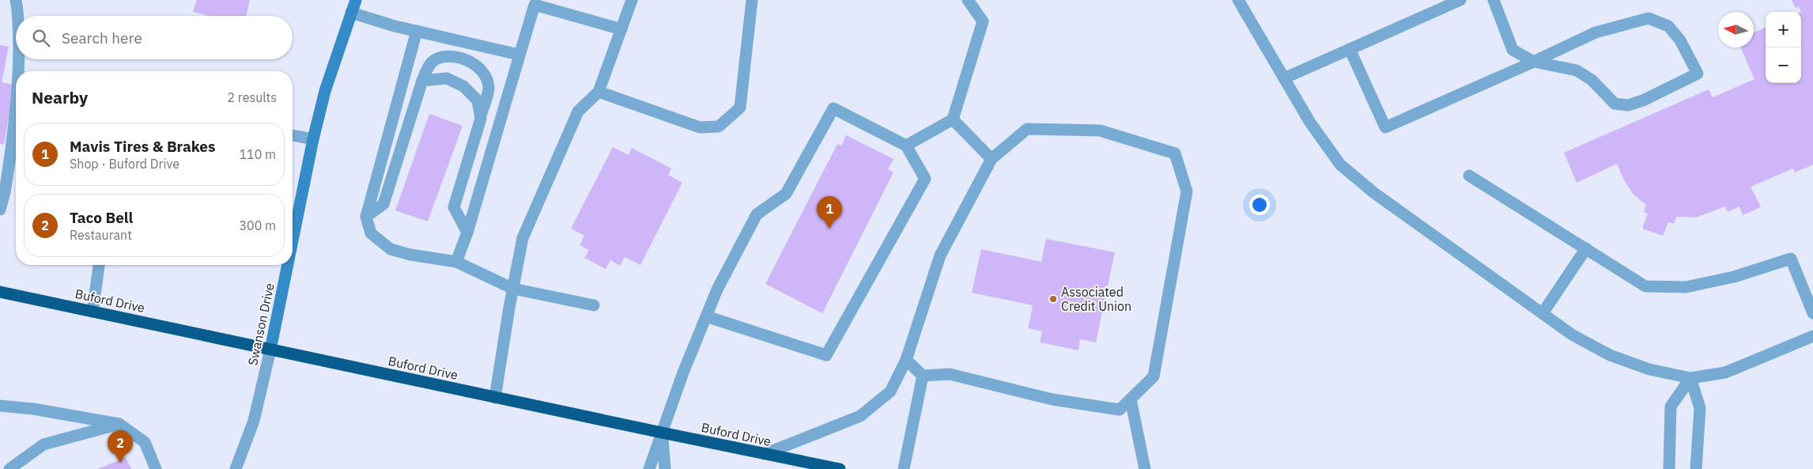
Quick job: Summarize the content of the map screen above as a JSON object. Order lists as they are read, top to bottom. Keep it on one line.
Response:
{"streets":{"highway":["Buford Drive"],"street":["Swanson Drive"]},"crossings":[["Buford Drive","Swanson Drive"]],"places":["Associated Credit Union"],"north":"left","page":{"map_buttons":["+","−"],"search":"Search here","heading":["Nearby","2 results"],"list":[{"mark":"1","name":"Mavis Tires & Brakes","note":"Shop · Buford Drive","value":"110 m"},{"mark":"2","name":"Taco Bell","note":"Restaurant","value":"300 m"}],"pins":["1","2"]}}
